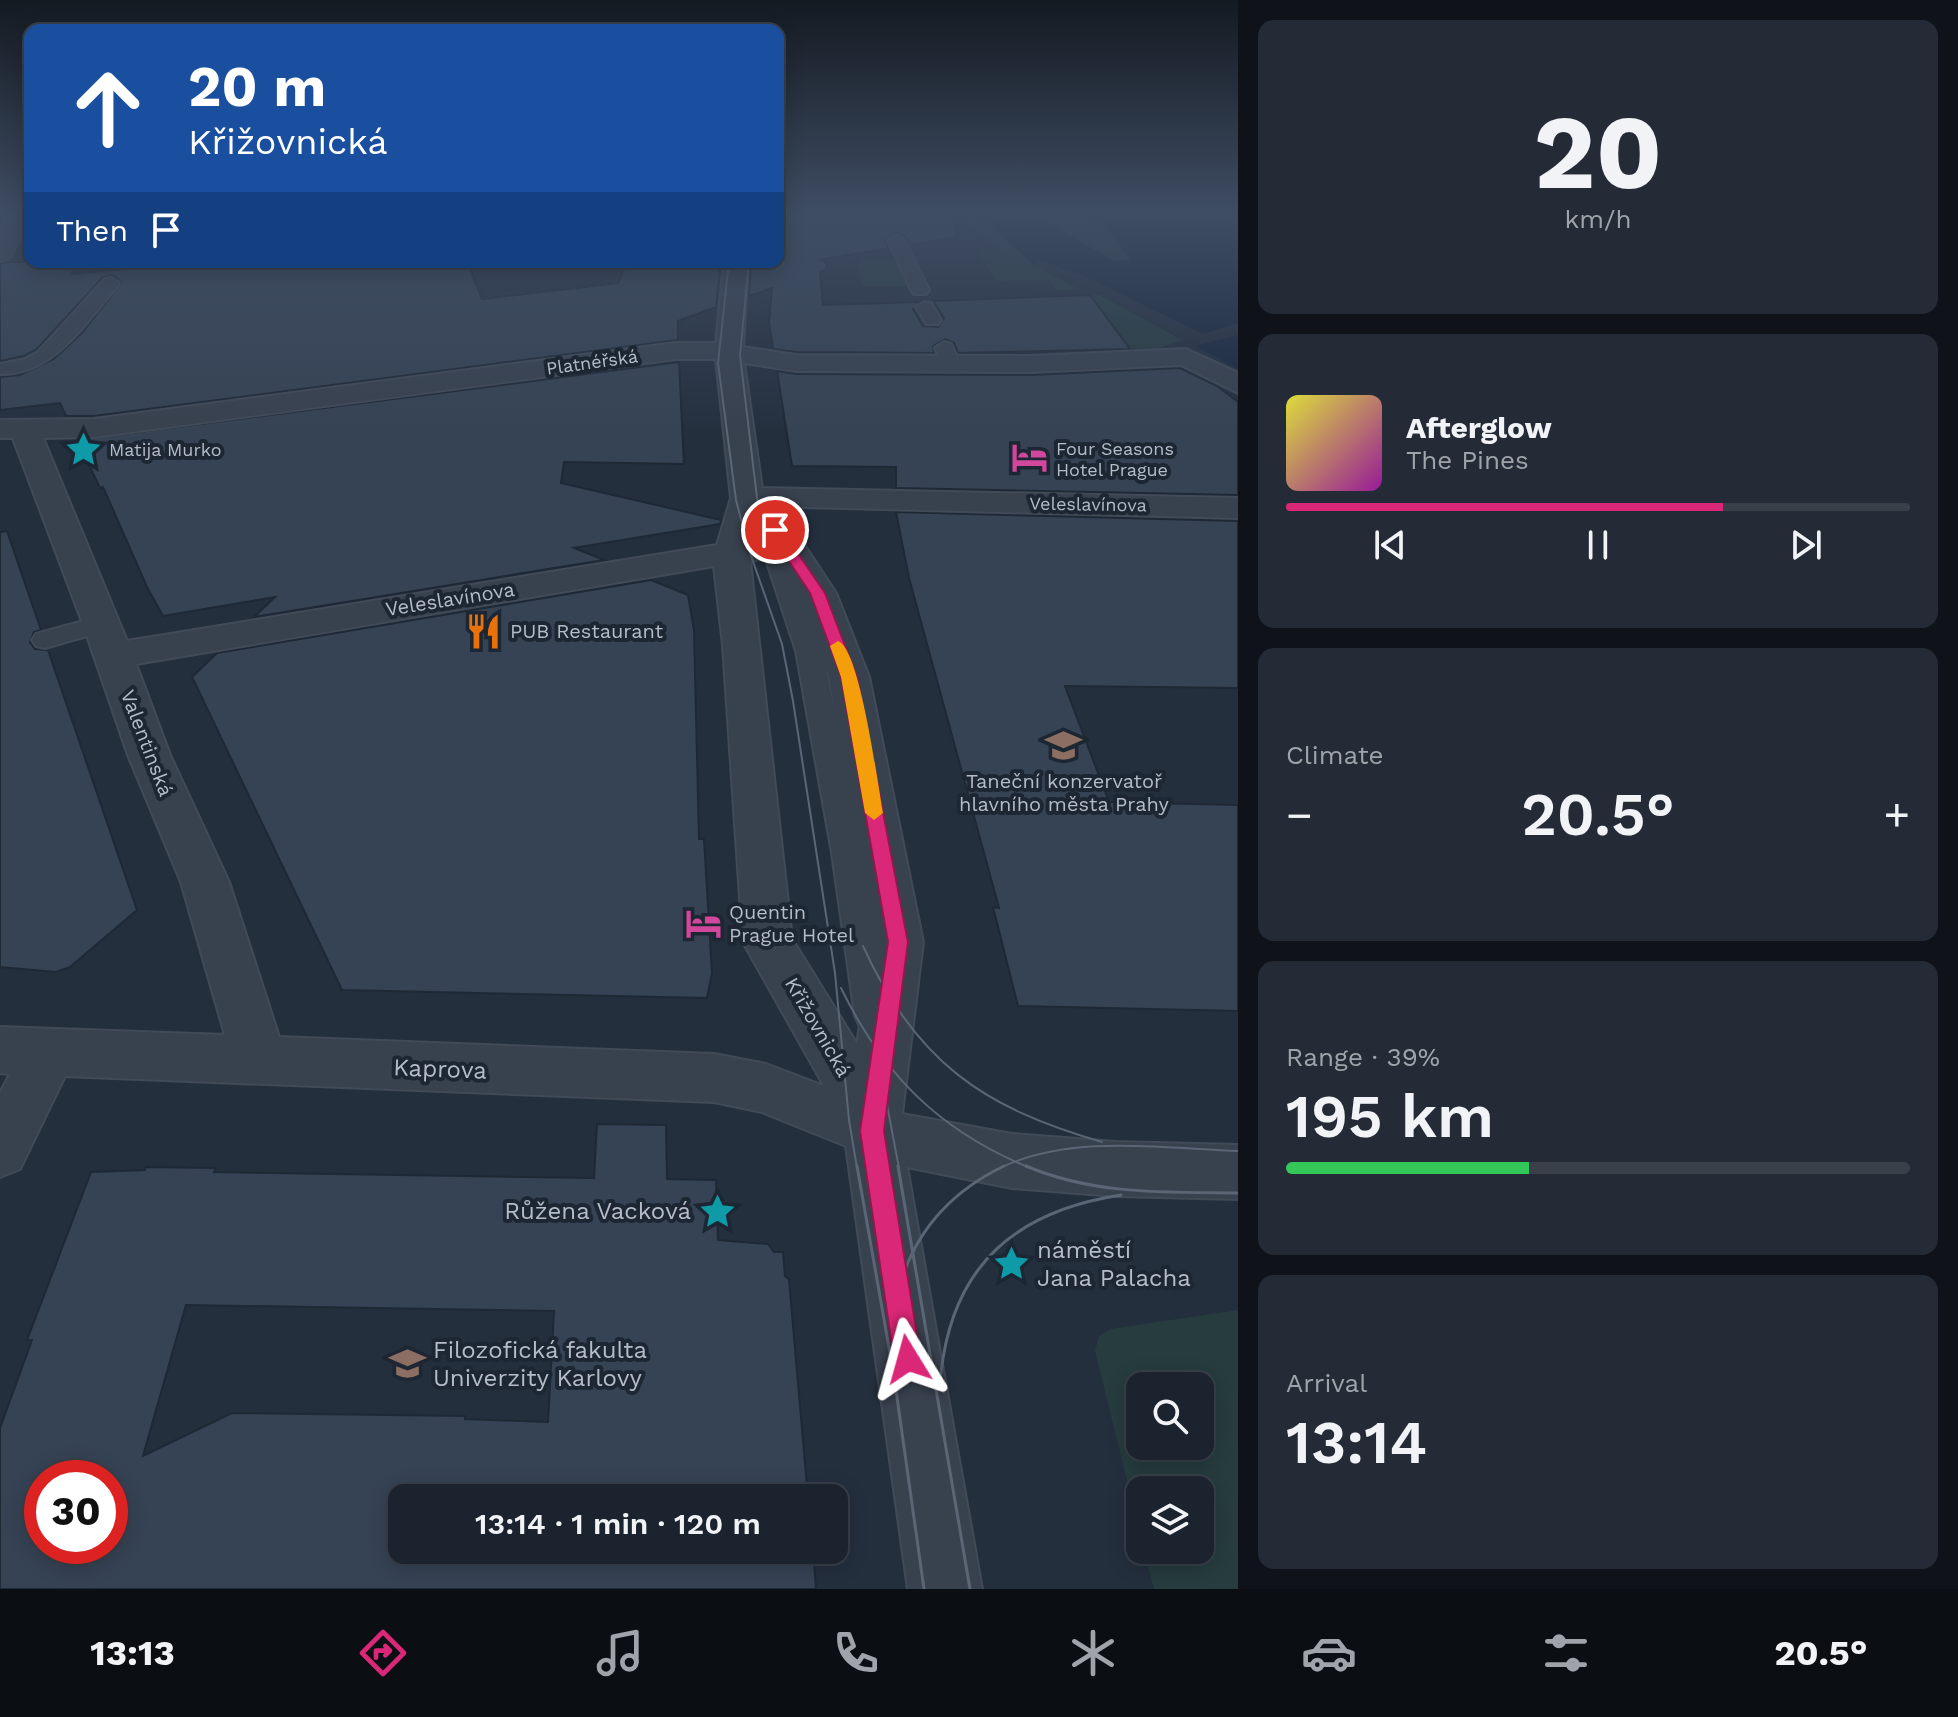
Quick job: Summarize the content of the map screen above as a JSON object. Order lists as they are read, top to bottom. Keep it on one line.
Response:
{"streets":{"street":["Platnéřská","Veleslavínova","Valentinská","Křižovnická","Kaprova"]},"crossings":[["Platnéřská","Valentinská"],["Platnéřská","Křižovnická"],["Veleslavínova","Valentinská"],["Veleslavínova","Křižovnická"],["Valentinská","Kaprova"],["Křižovnická","Kaprova"]],"places":{"place":["Matija Murko","Růžena Vacková","náměstí Jana Palacha"],"hotel":["Four Seasons Hotel Prague","Quentin Prague Hotel"],"restaurant":["PUB Restaurant"],"school or university":["Taneční konzervatoř hlavního města Prahy","Filozofická fakulta Univerzity Karlovy"]},"page":{"tile":[["20","km/h"],"Climate",["Range · 39%","195 km"],["Arrival","13:14"]],"turn":["20 m","Křižovnická"],"then":"Then","song":["Afterglow","The Pines"],"heat":["−","20.5°","+"],"limit":"30","trip":"13:14 · 1 min · 120 m","tabs":["13:13","20.5°"]}}
